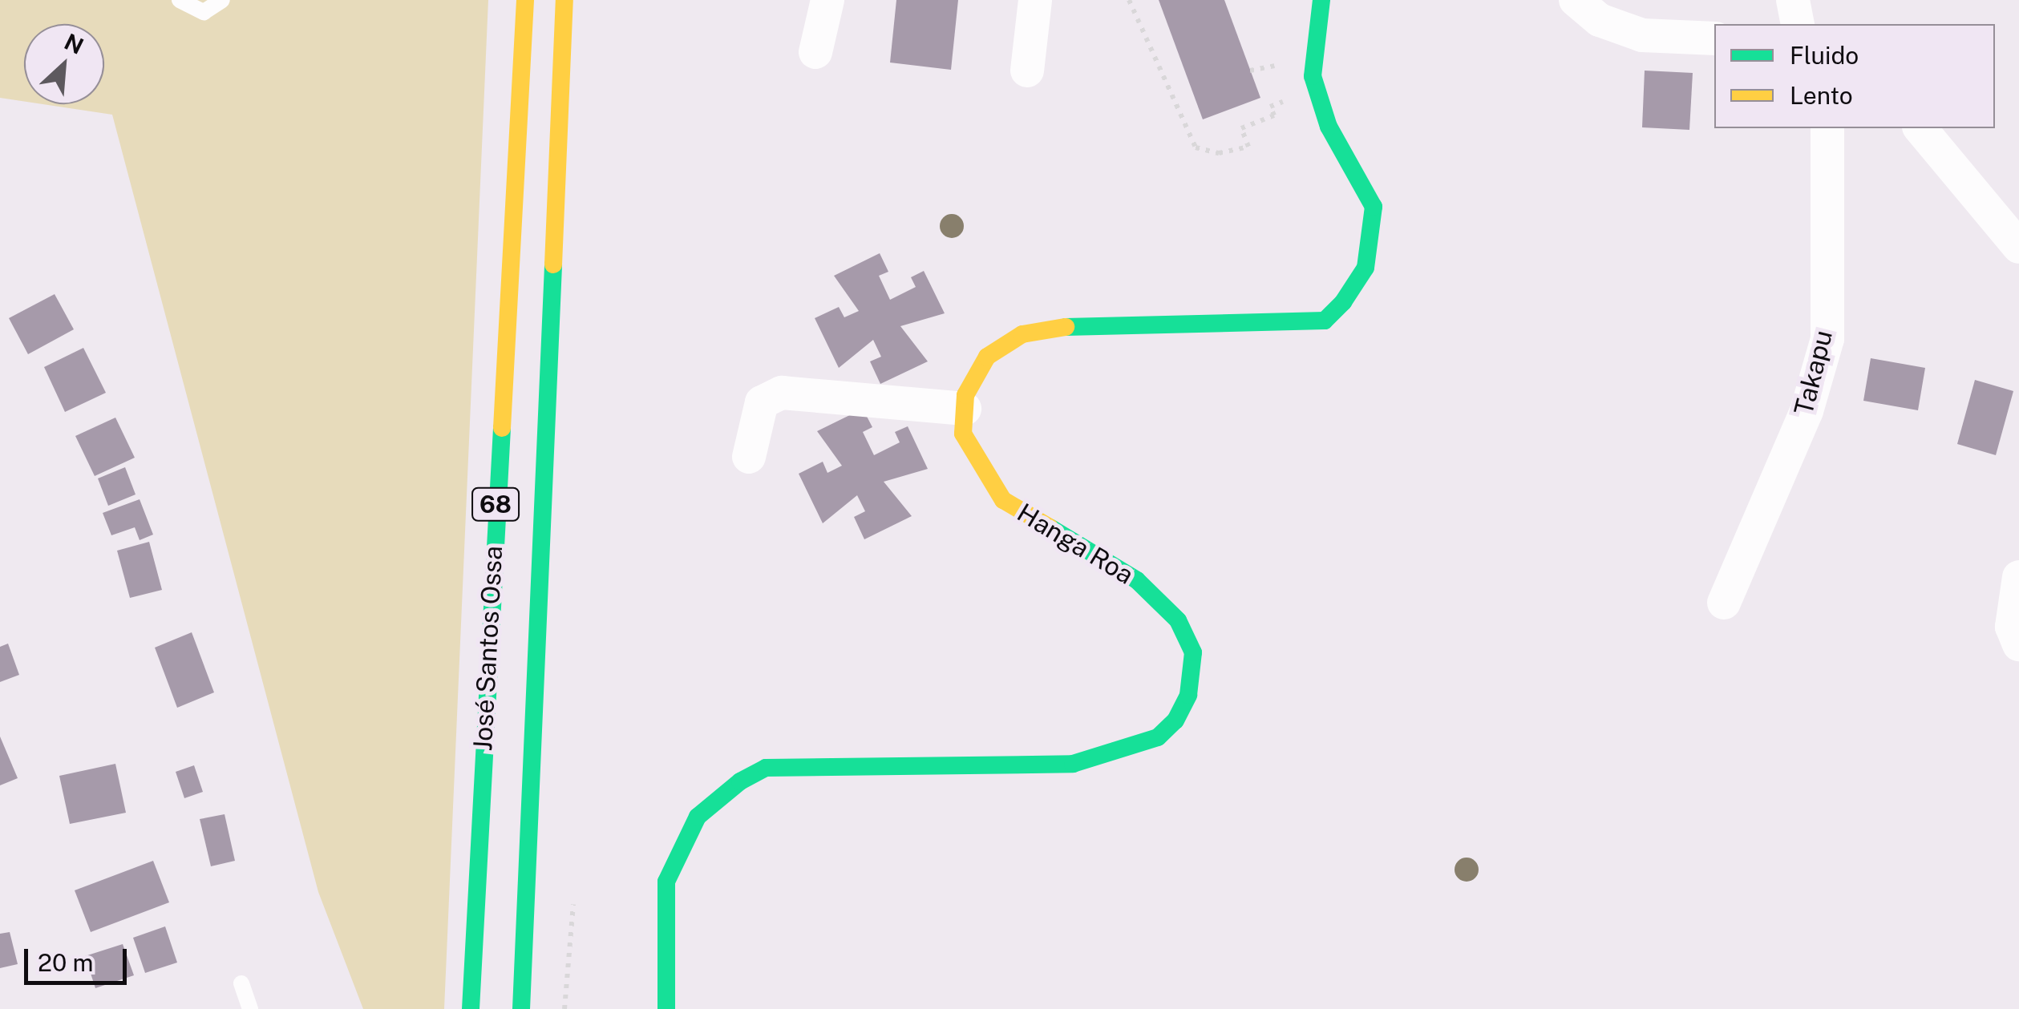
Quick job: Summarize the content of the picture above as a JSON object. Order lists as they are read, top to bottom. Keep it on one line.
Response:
{"streets":{"main road":["68","Hanga Roa","José Santos Ossa"],"street":["Takapu"]},"legend":["Fluido","Lento"],"scale_bar":"20 m","north":"top right"}
